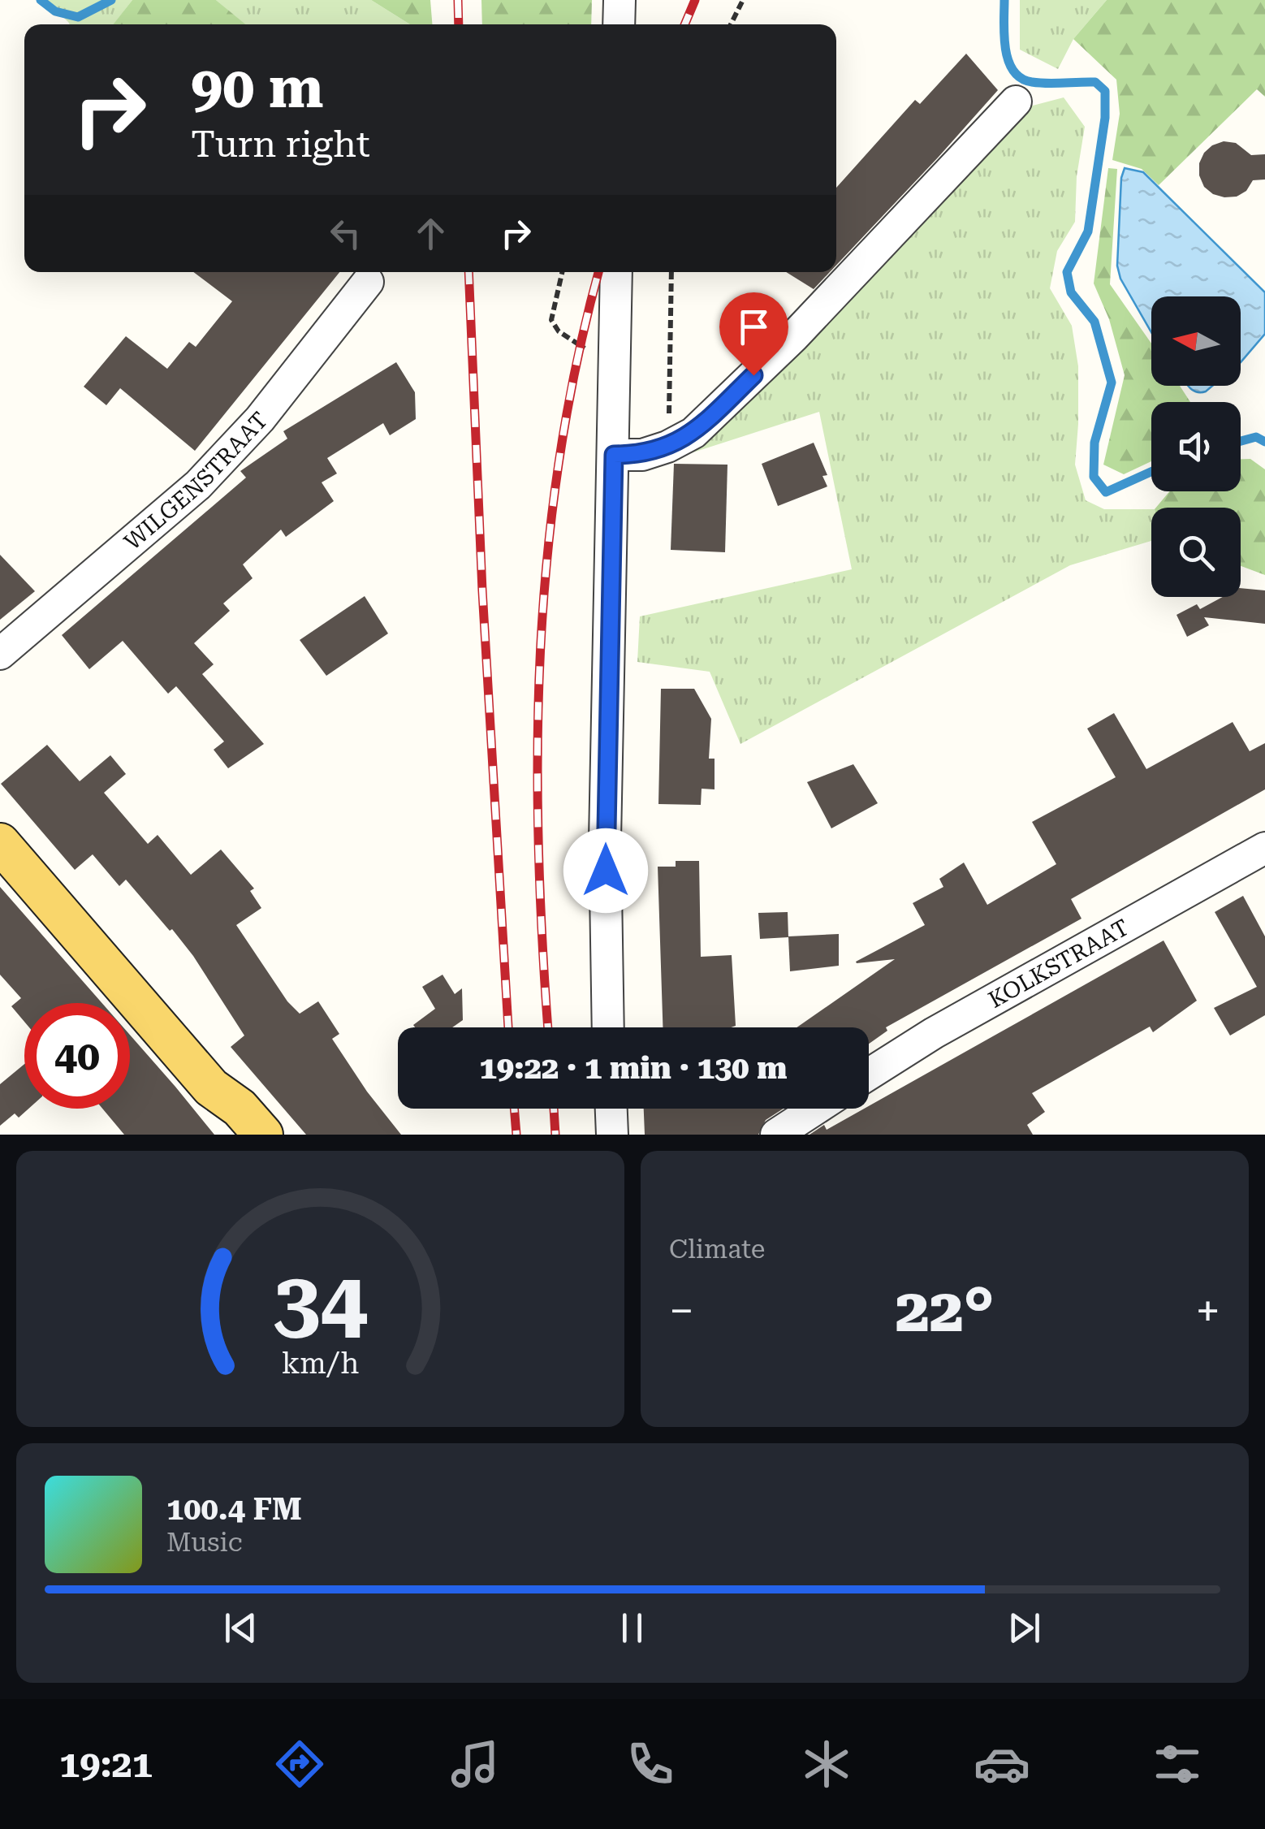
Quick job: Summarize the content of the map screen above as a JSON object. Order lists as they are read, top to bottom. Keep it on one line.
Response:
{"streets":{"street":["WILGENSTRAAT","KOLKSTRAAT"]},"north":"left","page":{"turn":["90 m","Turn right"],"limit":"40","trip":"19:22 · 1 min · 130 m","tile":"Climate","heat":["−","22°","+"],"song":["100.4 FM","Music"],"tabs":"19:21","gauge":["34","km/h"]}}
